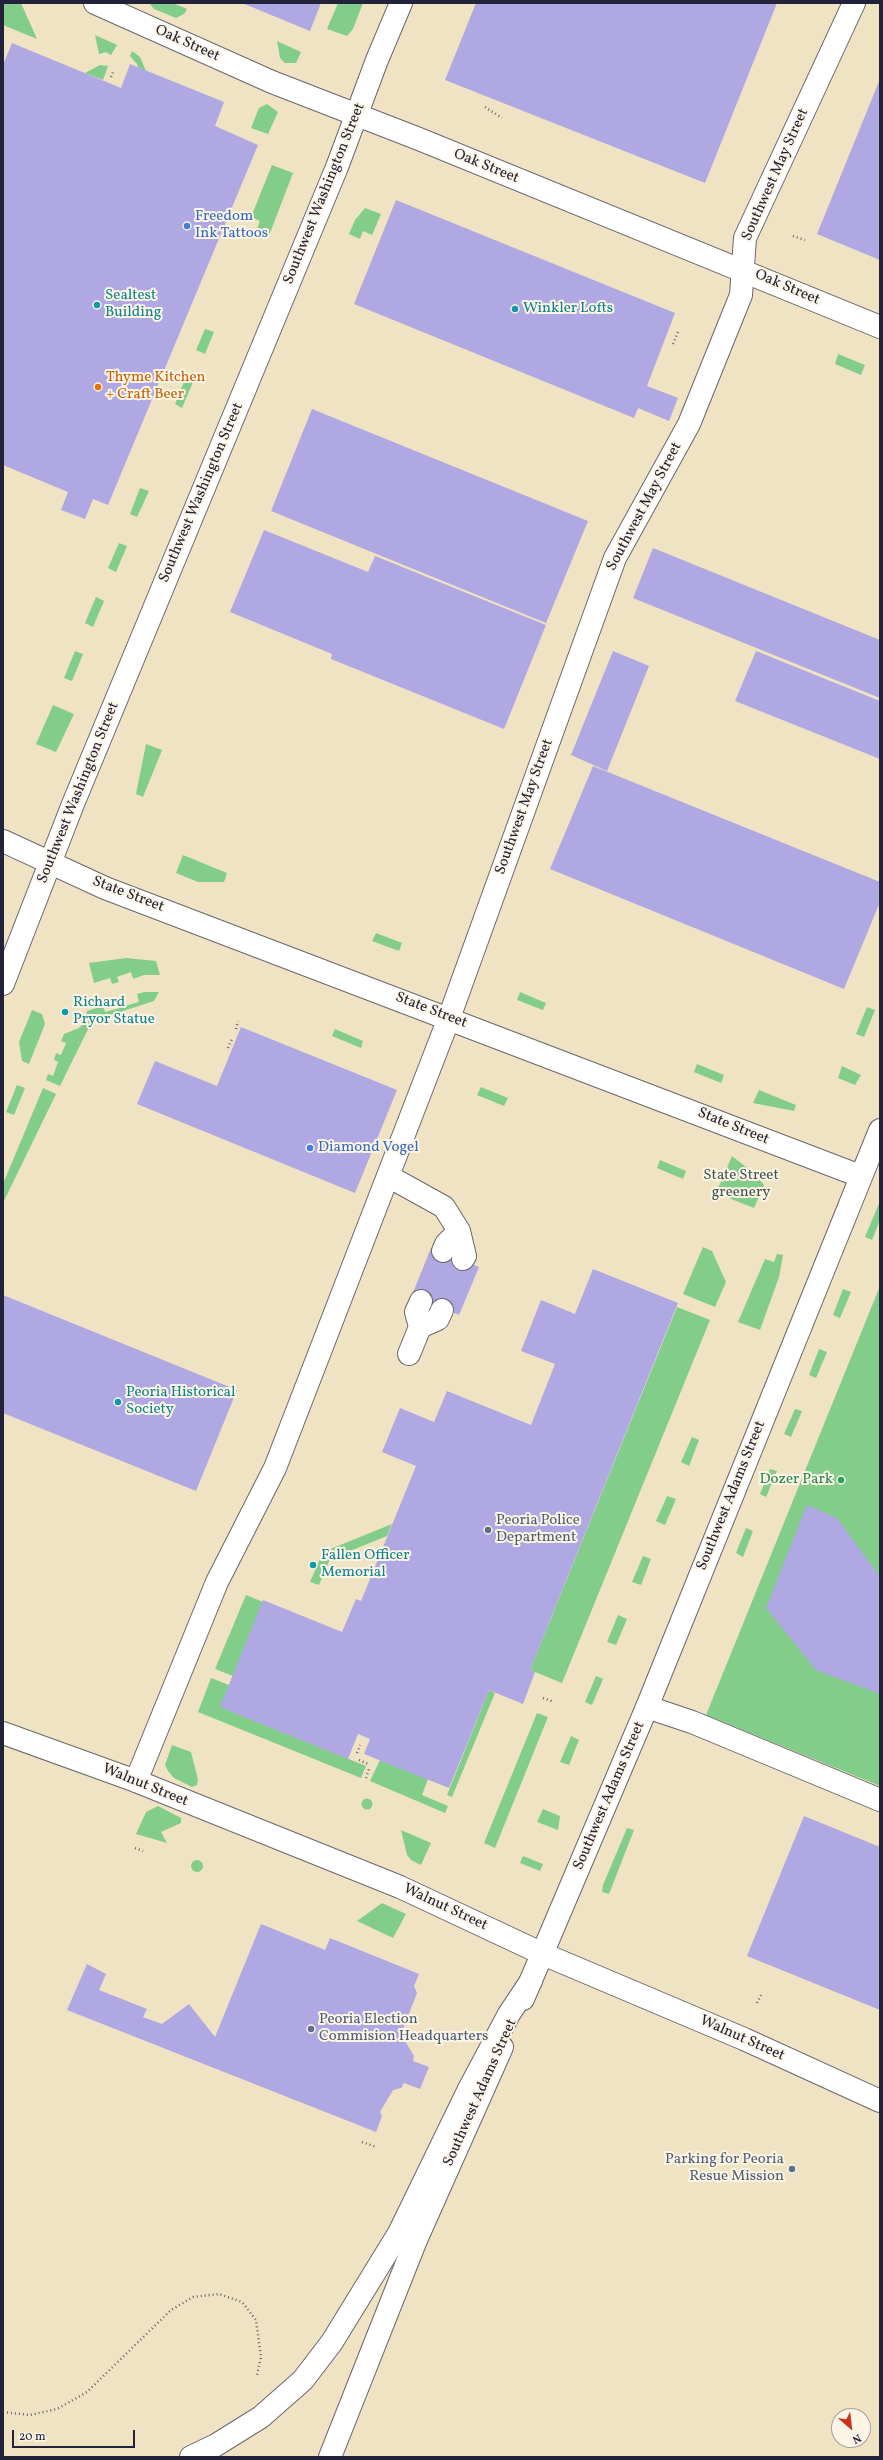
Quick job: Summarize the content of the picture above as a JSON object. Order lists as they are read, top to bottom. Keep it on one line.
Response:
{"streets":{"street":["Oak Street","Southwest May Street","Southwest Washington Street","State Street","Southwest Adams Street","Walnut Street"]},"crossings":[["Oak Street","Southwest May Street"],["Oak Street","Southwest Washington Street"],["Southwest May Street","State Street"],["Southwest May Street","Walnut Street"],["Southwest Washington Street","State Street"],["State Street","Southwest Adams Street"],["Southwest Adams Street","Walnut Street"]],"parks":["State Street greenery"],"places":["Freedom Ink Tattoos","Sealtest Building","Winkler Lofts","Thyme Kitchen + Craft Beer","Richard Pryor Statue","Diamond Vogel","Peoria Historical Society","Dozer Park","Peoria Police Department","Fallen Officer Memorial","Peoria Election Commision Headquarters","Parking for Peoria Resue Mission"],"scale_bar":"20 m","north":"bottom right"}
